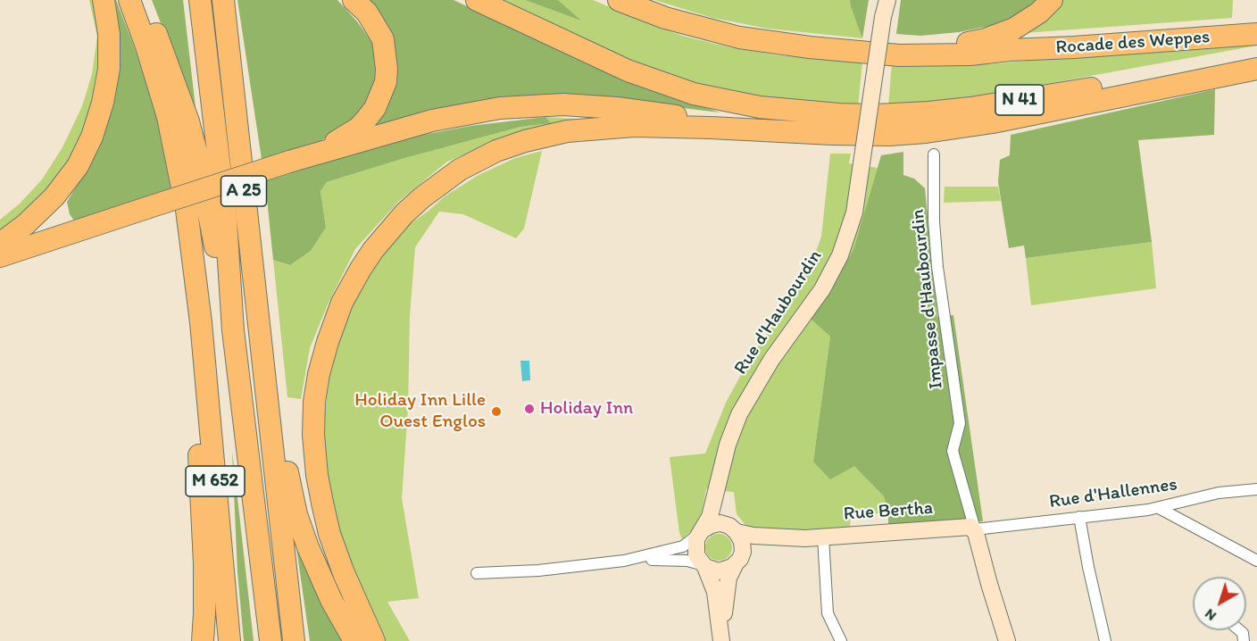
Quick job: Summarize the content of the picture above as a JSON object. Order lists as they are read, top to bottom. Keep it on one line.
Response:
{"streets":{"highway":["Rocade des Weppes","N 41","A 25","M 652"],"main road":["Rue d'Haubourdin","Rue Bertha"],"street":["Impasse d'Haubourdin","Rue d'Hallennes"]},"crossings":[["Impasse d'Haubourdin","Rue d'Hallennes"],["Impasse d'Haubourdin","Rue Bertha"],["Rue d'Hallennes","Rue Bertha"]],"places":["Holiday Inn","Holiday Inn Lille Ouest Englos"],"north":"bottom left"}
